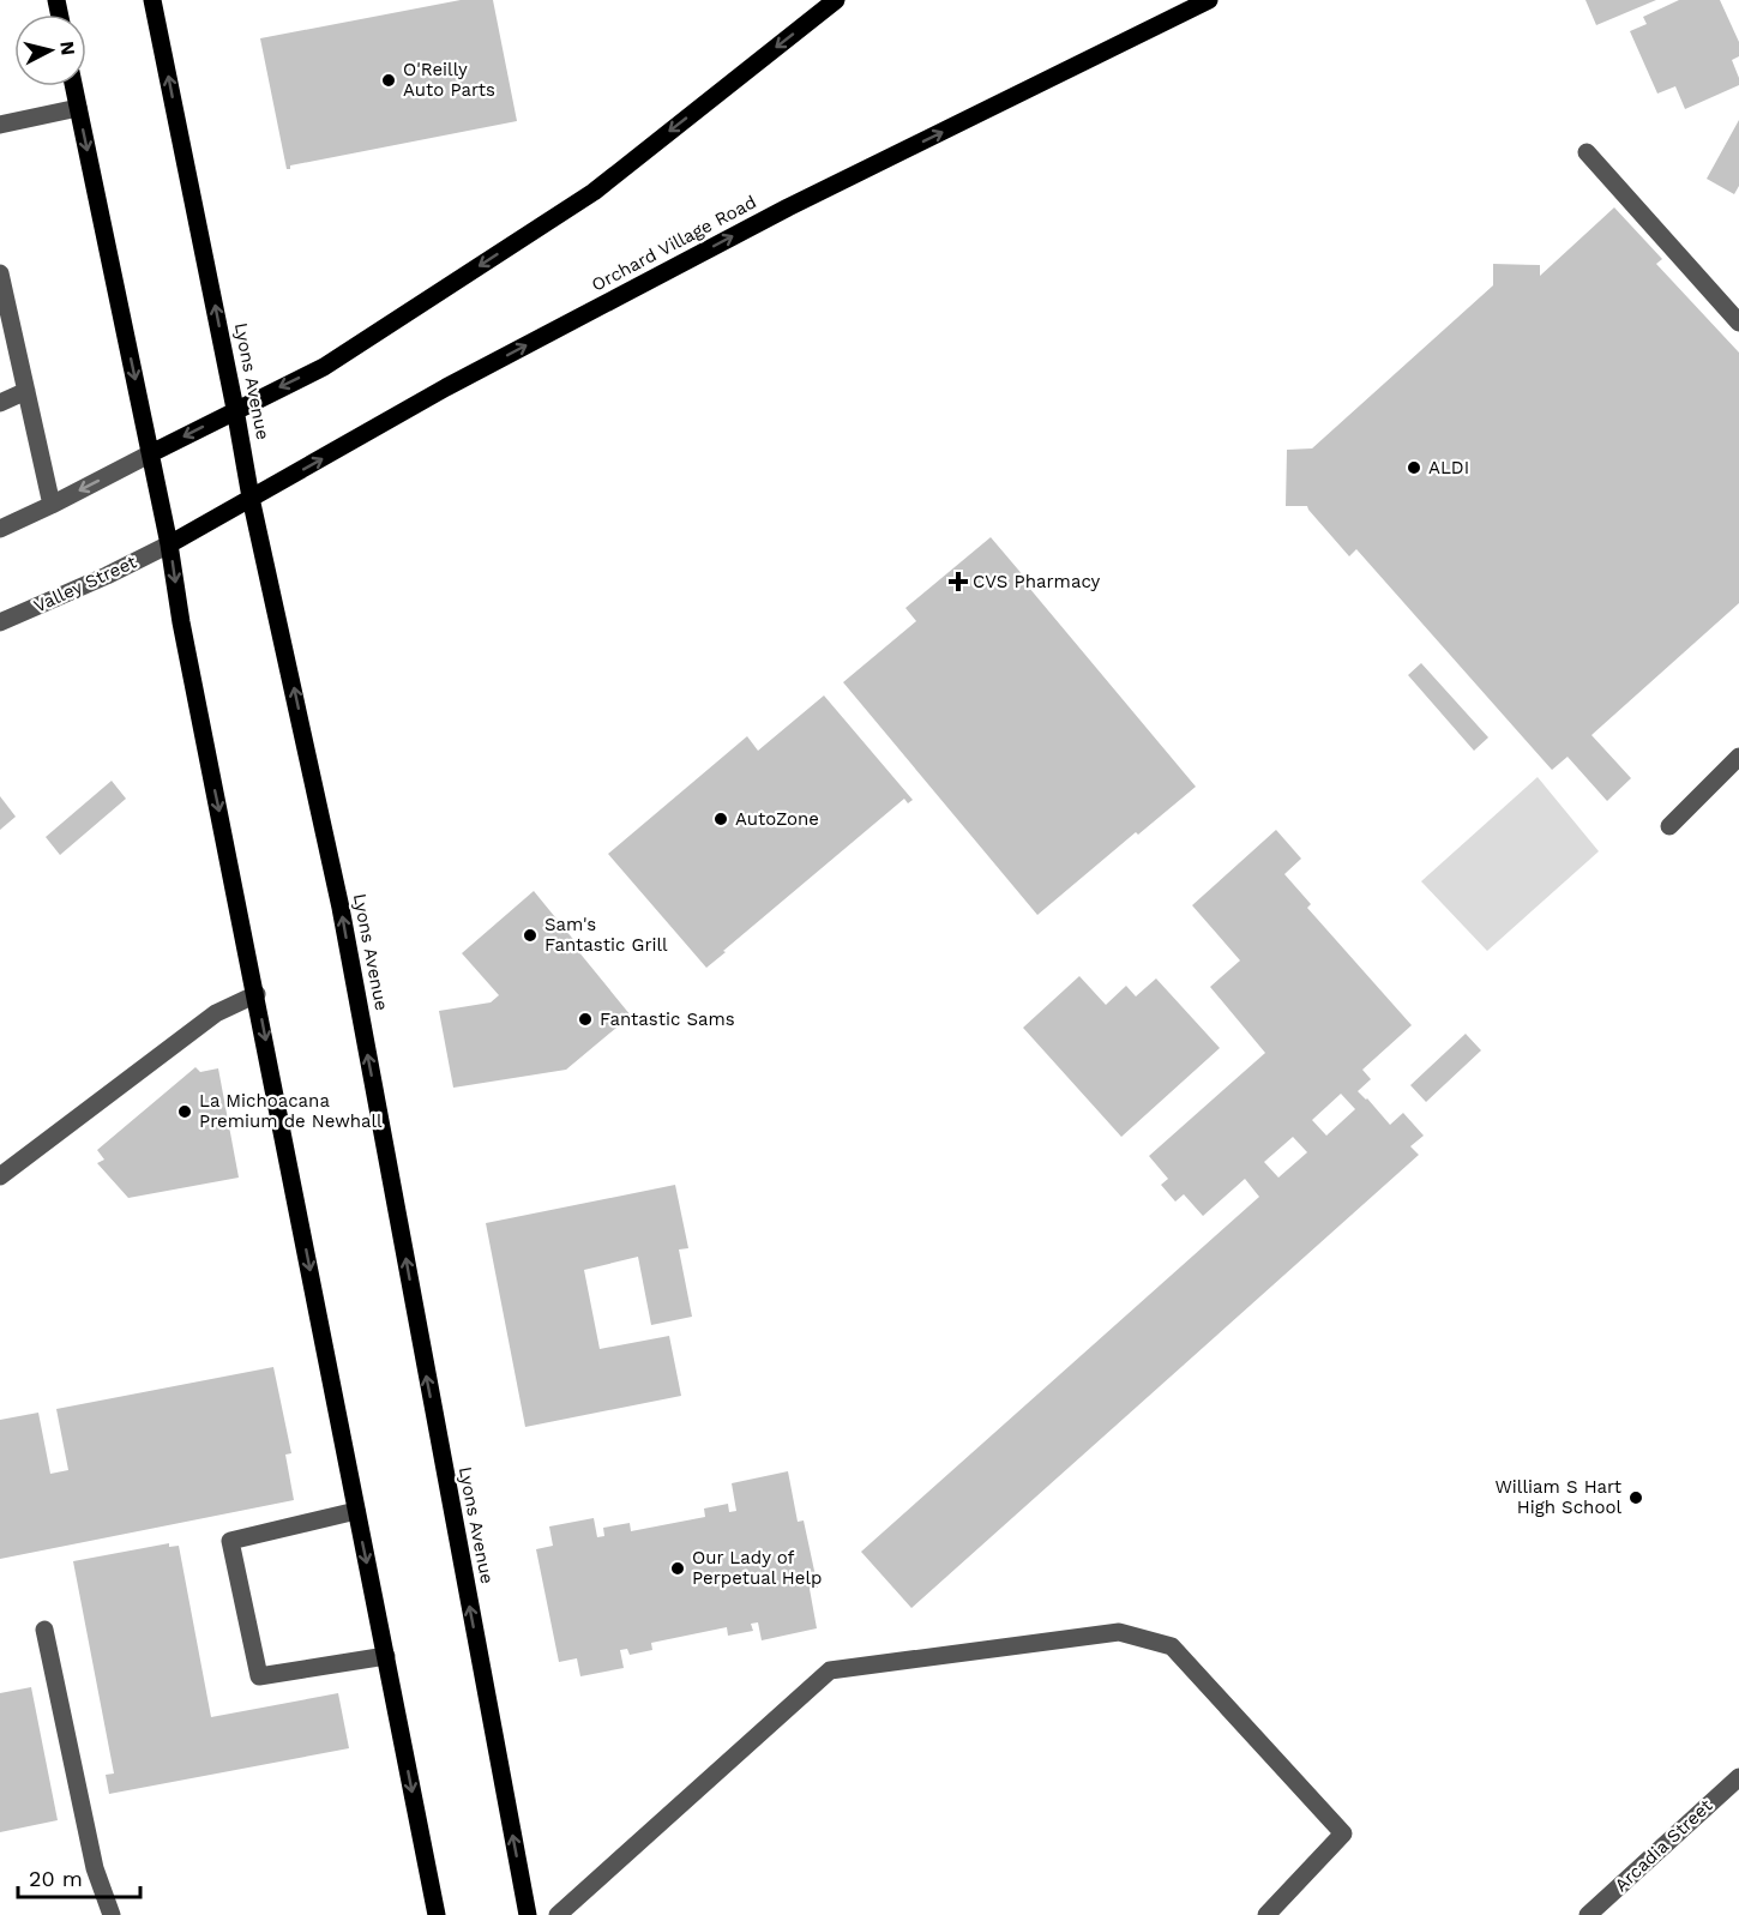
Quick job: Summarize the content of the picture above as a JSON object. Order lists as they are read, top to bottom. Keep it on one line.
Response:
{"streets":{"main road":["Orchard Village Road","Lyons Avenue"],"street":["Valley Street","Arcadia Street"]},"crossings":[["Orchard Village Road","Lyons Avenue"],["Orchard Village Road","Valley Street"]],"places":{"other":["O'Reilly Auto Parts","ALDI","AutoZone","Sam's Fantastic Grill","Fantastic Sams","La Michoacana Premium de Newhall","William S Hart High School","Our Lady of Perpetual Help"],"health":["CVS Pharmacy"]},"scale_bar":"20 m","north":"right"}
